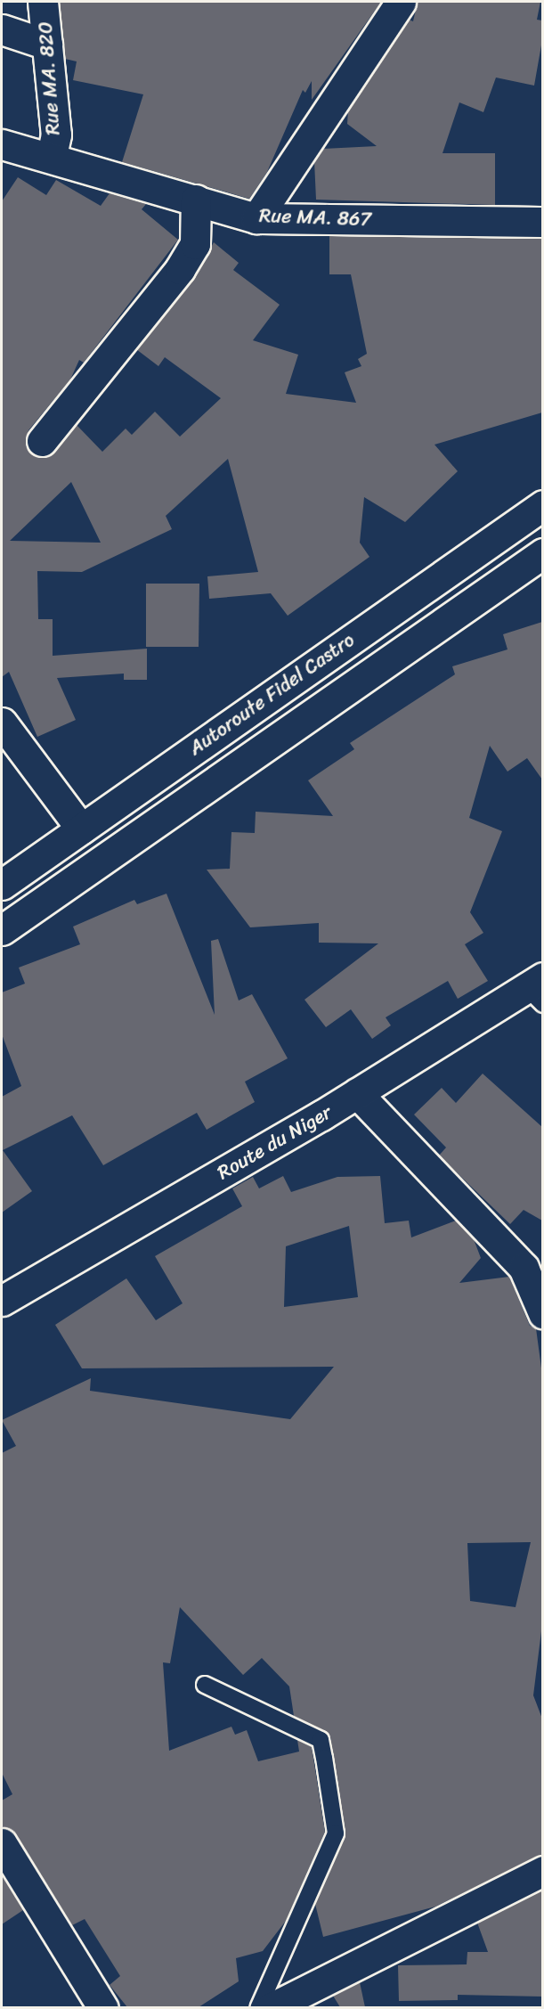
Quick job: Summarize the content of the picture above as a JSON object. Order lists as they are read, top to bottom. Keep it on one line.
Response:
{"streets":{"main road":["Rue MA. 820","Rue MA. 867","Autoroute Fidel Castro","Route du Niger"]},"crossings":[["Rue MA. 820","Rue MA. 867"]]}
